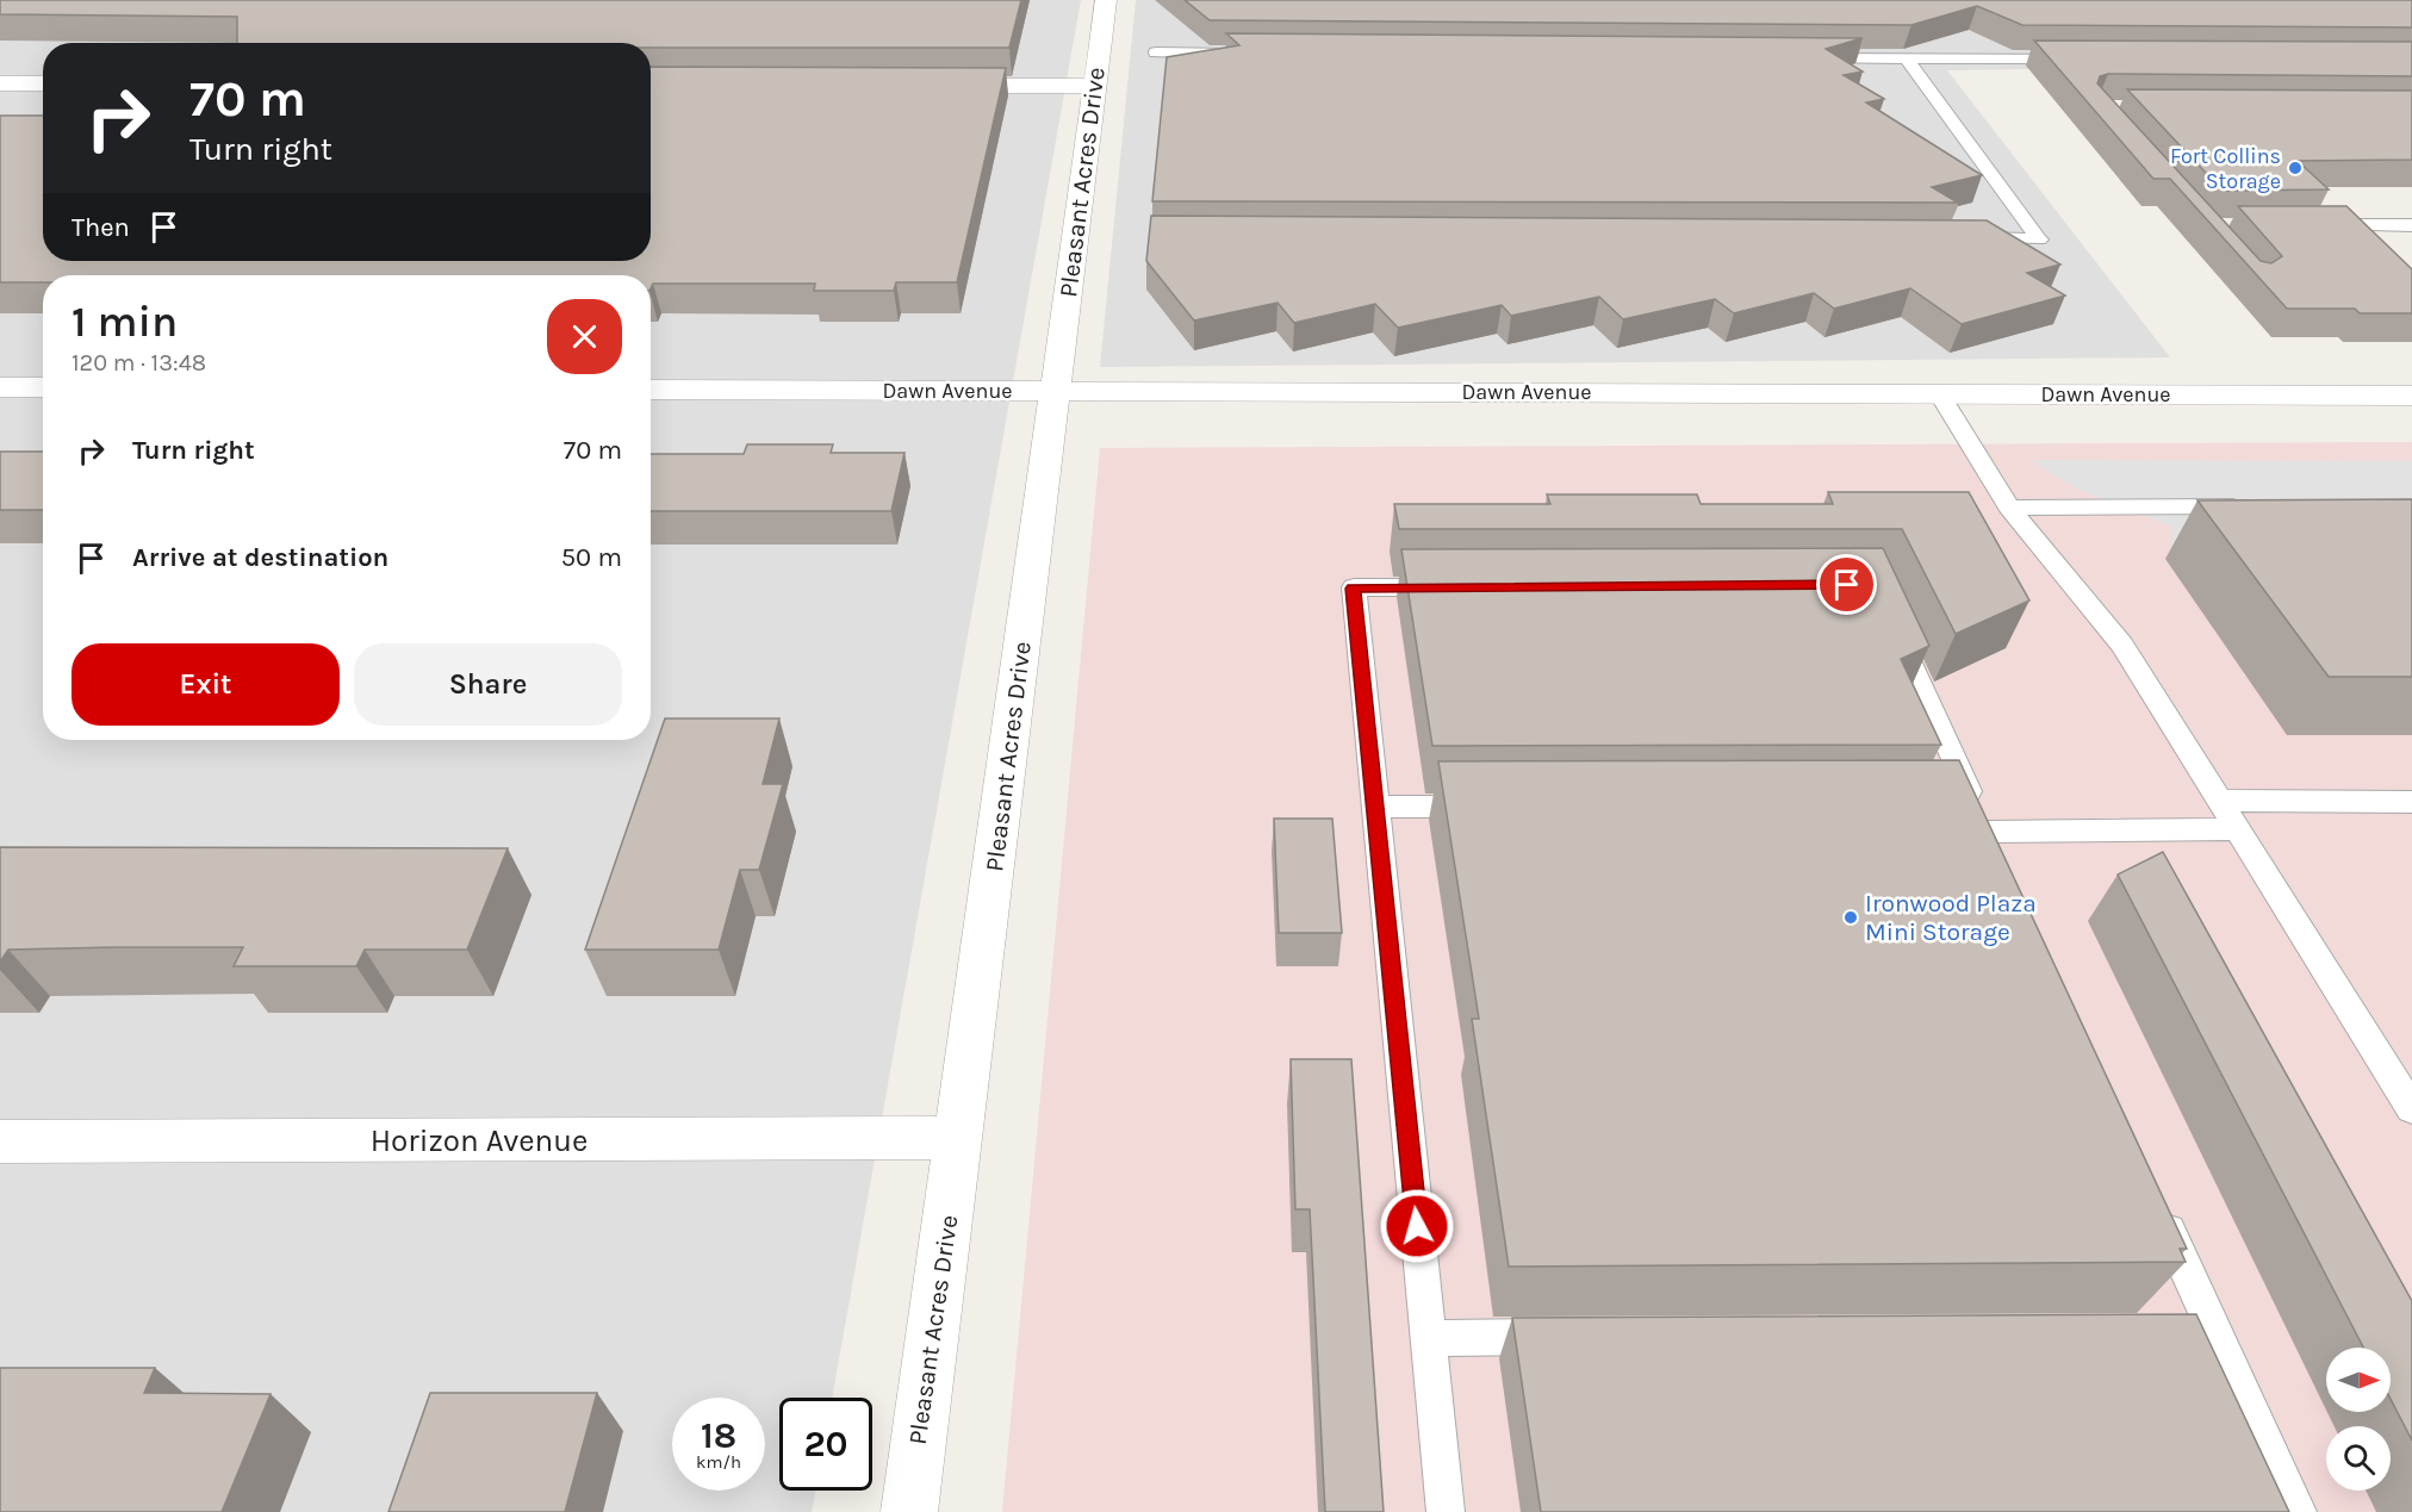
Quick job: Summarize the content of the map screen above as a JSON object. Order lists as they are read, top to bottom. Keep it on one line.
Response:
{"streets":{"street":["Pleasant Acres Drive","Dawn Avenue","Horizon Avenue"]},"crossings":[["Pleasant Acres Drive","Dawn Avenue"],["Pleasant Acres Drive","Horizon Avenue"]],"places":["Fort Collins Storage","Ironwood Plaza Mini Storage"],"north":"right","page":{"turn":["70 m","Turn right"],"then":"Then","heading":["1 min","120 m · 13:48"],"list":[{"name":"Turn right","value":"70 m"},{"name":"Arrive at destination","value":"50 m"}],"buttons":["Exit","Share"],"speed":"18 km/h","limit":"20"}}
